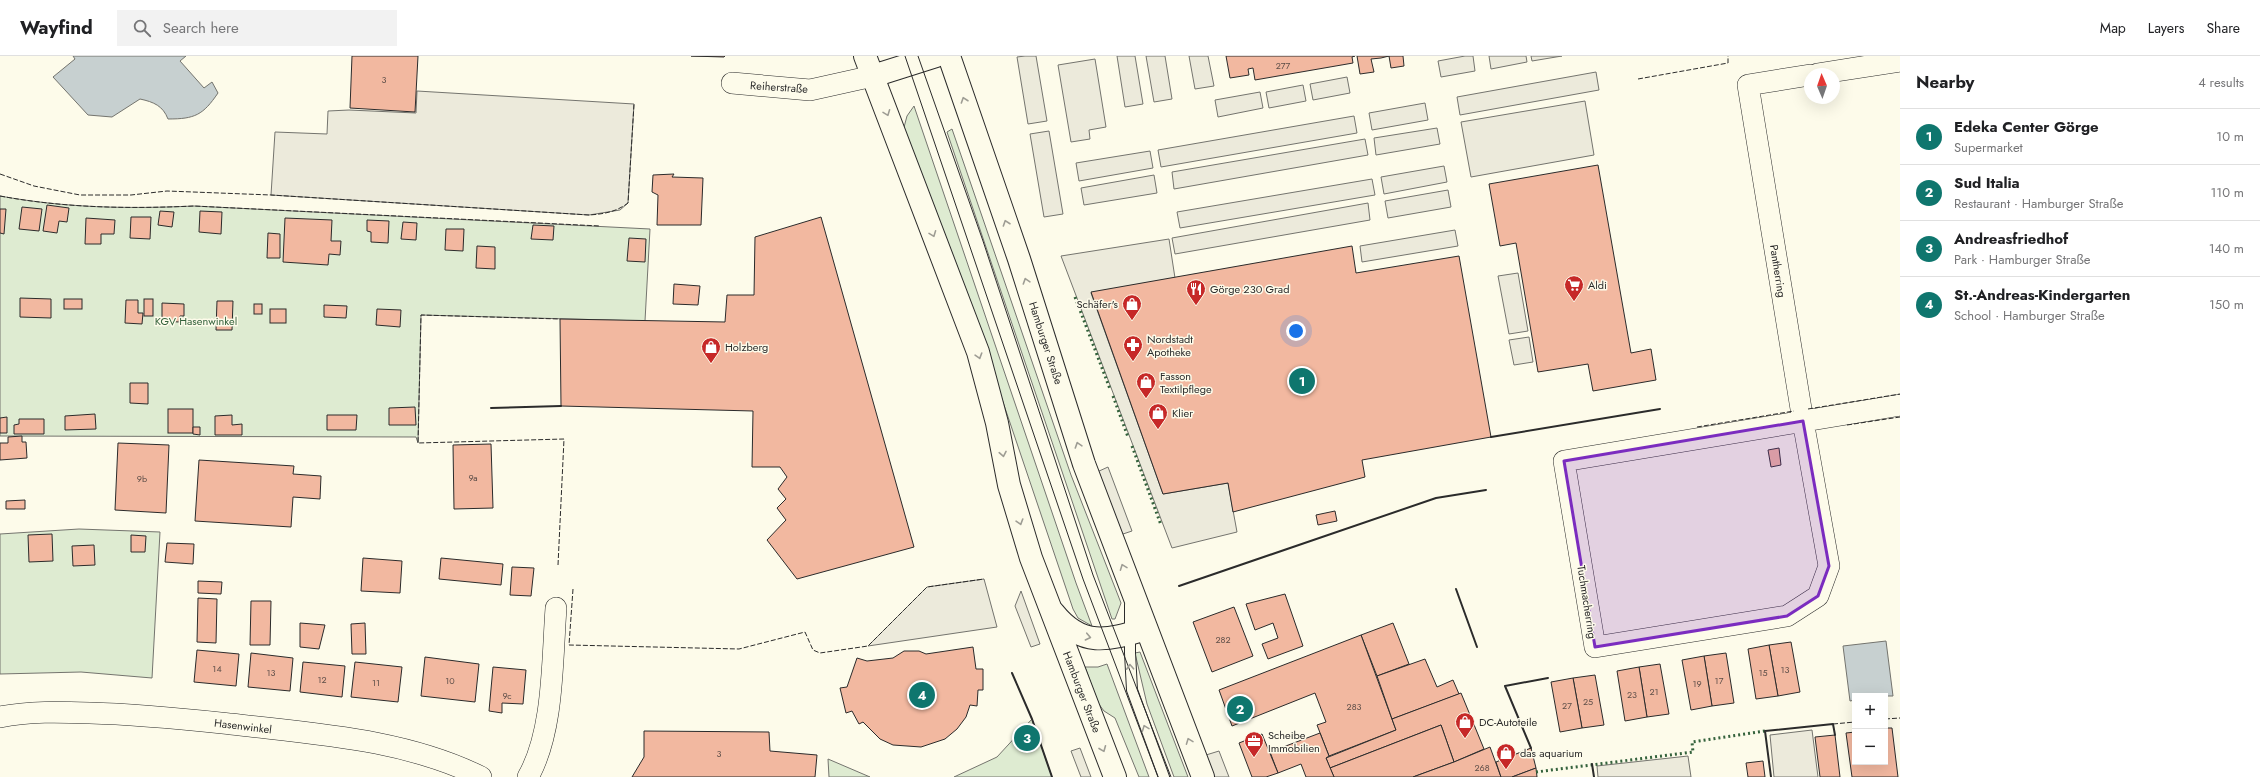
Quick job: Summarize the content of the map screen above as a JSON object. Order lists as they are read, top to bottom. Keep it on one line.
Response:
{"streets":{"main road":["Hamburger Straße"],"street":["Reiherstraße","Pantherring","Tuchmacherring","Hasenwinkel"]},"crossings":[["Reiherstraße","Hamburger Straße"],["Pantherring","Tuchmacherring"]],"parks":["KGV Hasenwinkel"],"places":{"supermarket":["Aldi"],"restaurant":["Görge 230 Grad"],"shop":["Schäfer's","Holzberg","Fasson Textilpflege","Klier","DC-Autoteile","das aquarium"],"pharmacy":["Nordstadt Apotheke"],"office":["Scheibe Immobilien"]},"house_numbers":["277","3","9a","9b","282","14","13","13","15","12","10","17","11","19","21","23","9c","25","27","283","3","268"],"north":"top","page":{"header":"Wayfind","search":"Search here","nav":["Map","Layers","Share"],"heading":["Nearby","4 results"],"list":[{"mark":"1","name":"Edeka Center Görge","note":"Supermarket","value":"10 m"},{"mark":"2","name":"Sud Italia","note":"Restaurant · Hamburger Straße","value":"110 m"},{"mark":"3","name":"Andreasfriedhof","note":"Park · Hamburger Straße","value":"140 m"},{"mark":"4","name":"St.-Andreas-Kindergarten","note":"School · Hamburger Straße","value":"150 m"}],"pins":["1","4","2","3"],"map_buttons":["+","−"]}}
